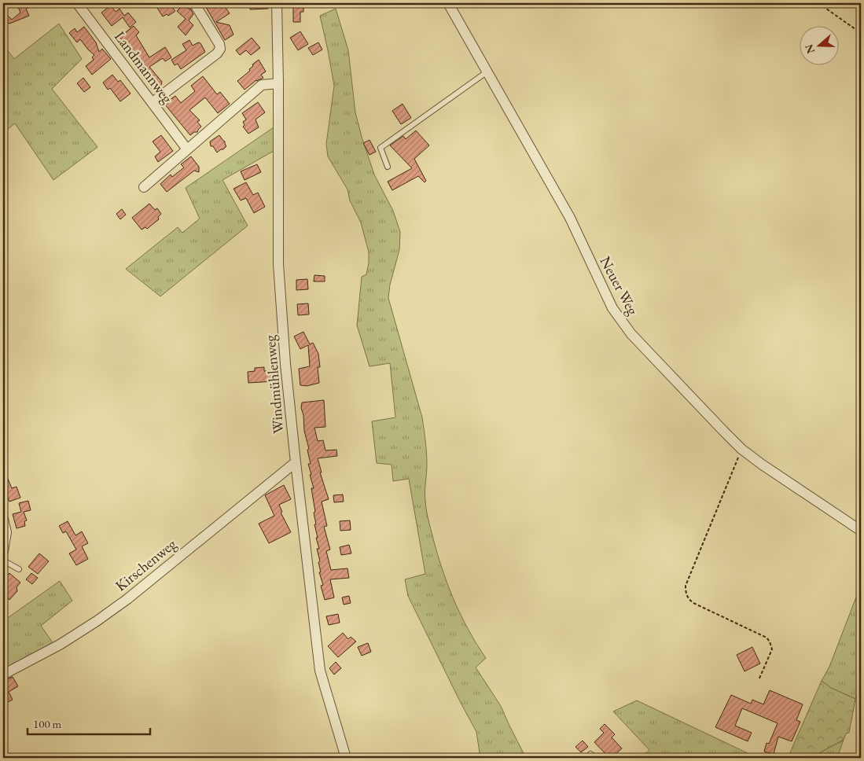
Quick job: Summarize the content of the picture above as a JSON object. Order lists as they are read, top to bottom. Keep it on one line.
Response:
{"streets":{"street":["Landmannweg","Neuer Weg","Windmühlenweg","Kirschenweg"]},"crossings":[["Windmühlenweg","Kirschenweg"]],"scale_bar":"100 m","north":"left"}
